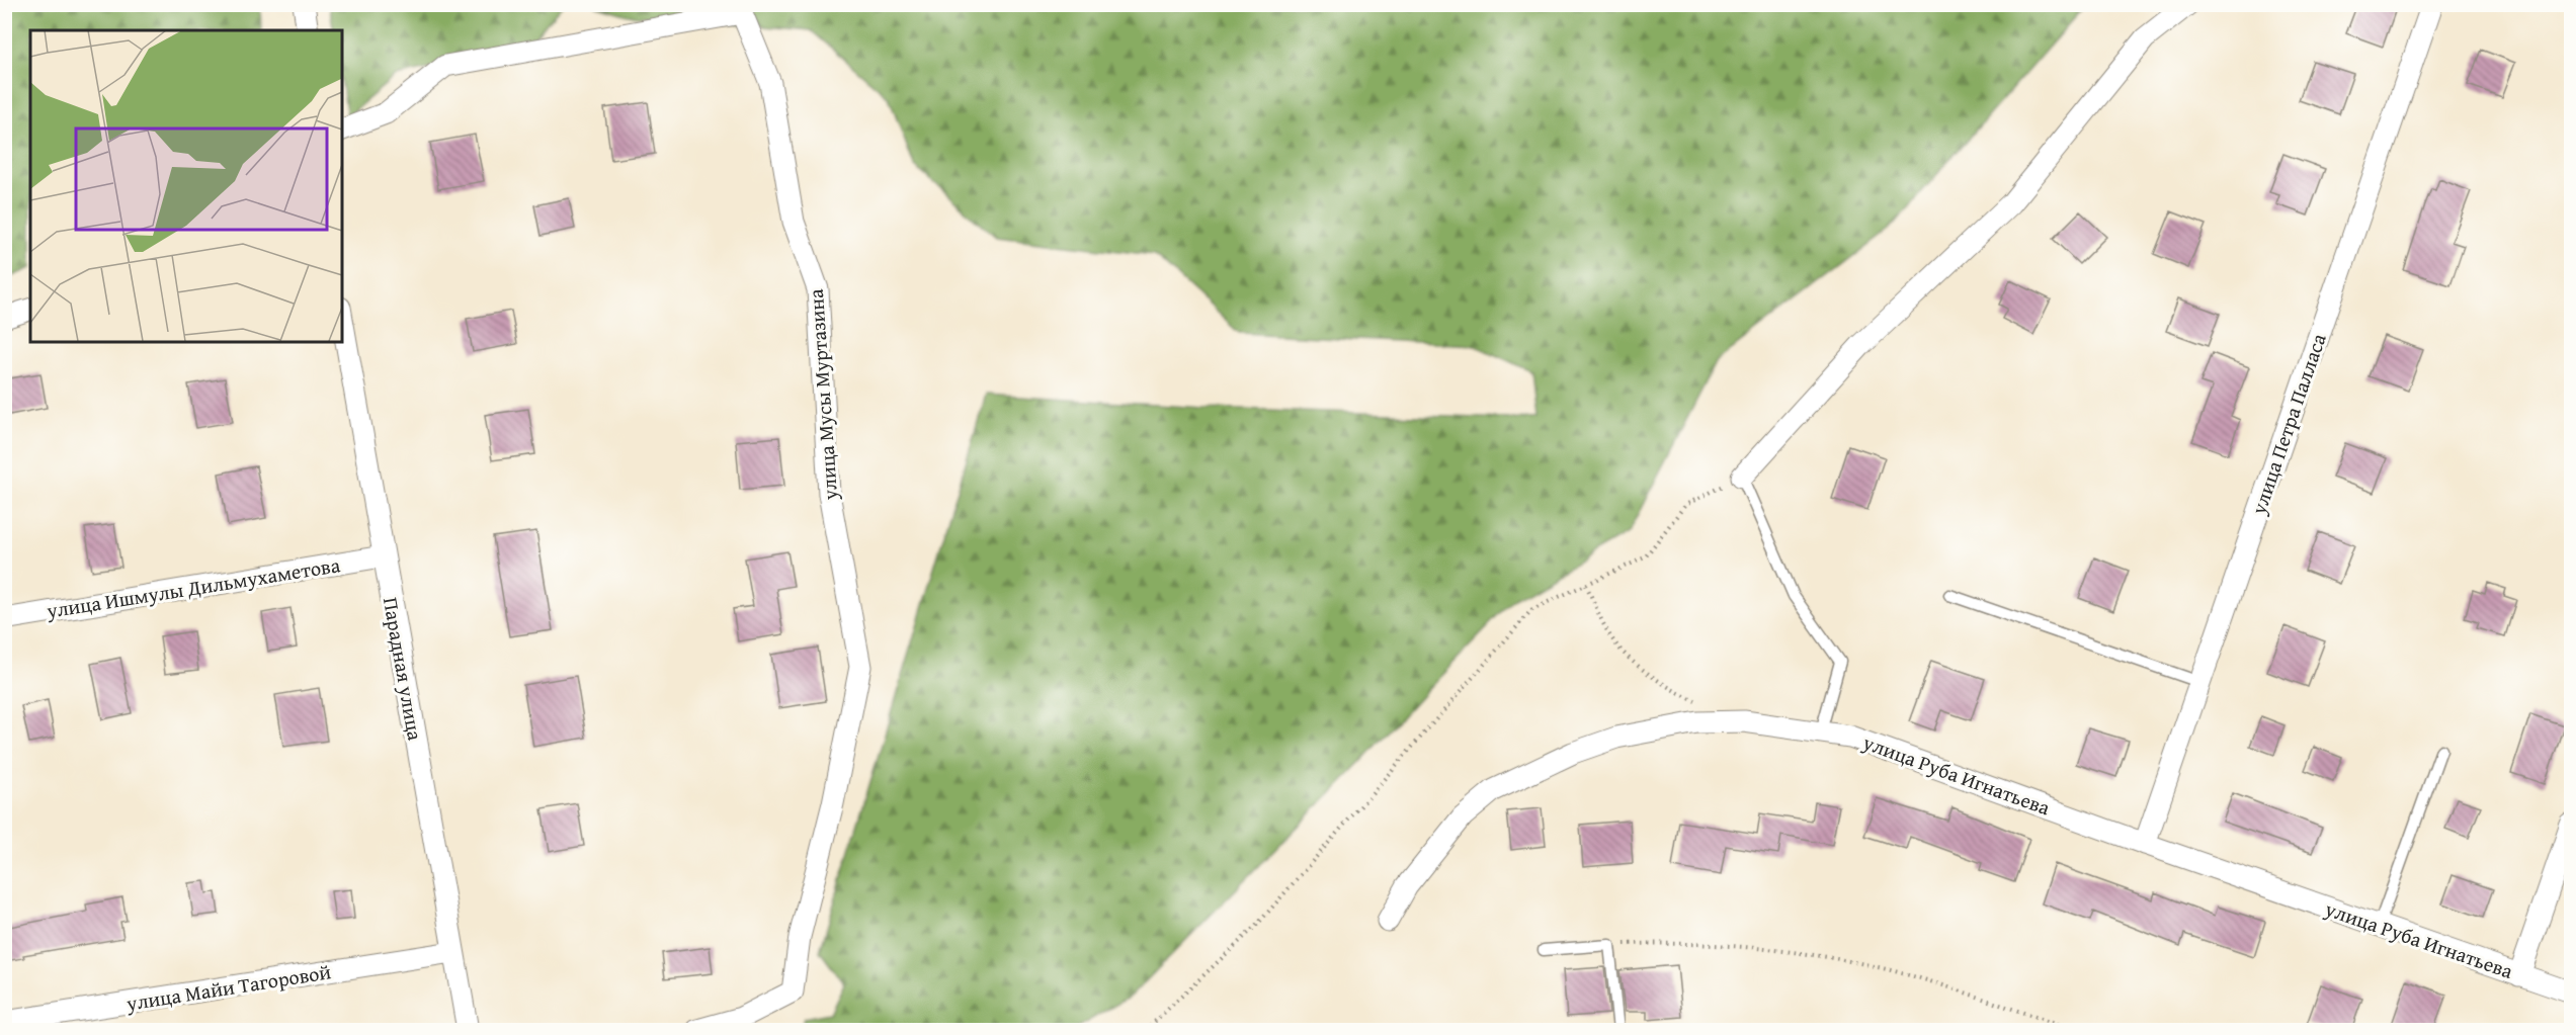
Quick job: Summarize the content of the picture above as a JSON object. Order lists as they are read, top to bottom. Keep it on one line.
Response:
{"streets":{"street":["улица Мусы Муртазина","улица Петра Палласа","улица Ишмулы Дильмухаметова","Парадная улица","улица Руба Игнатьева","улица Майи Тагоровой"]},"crossings":[["улица Петра Палласа","улица Руба Игнатьева"],["улица Ишмулы Дильмухаметова","Парадная улица"],["Парадная улица","улица Майи Тагоровой"]]}
